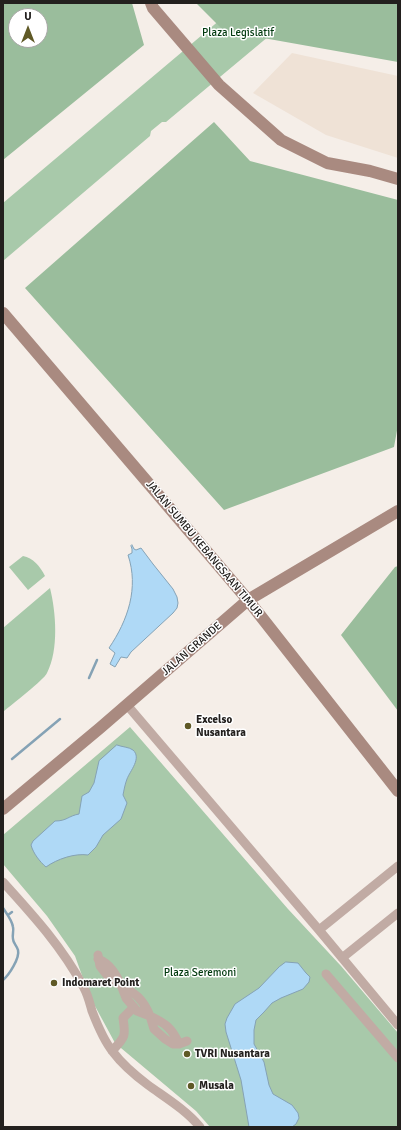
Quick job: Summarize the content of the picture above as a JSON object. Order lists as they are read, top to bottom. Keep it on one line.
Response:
{"streets":{"street":["JALAN SUMBU KEBANGSAAN TIMUR","JALAN GRANDE"]},"crossings":[["JALAN SUMBU KEBANGSAAN TIMUR","JALAN GRANDE"]],"parks":["Plaza Legislatif","Plaza Seremoni"],"places":["Excelso Nusantara","Indomaret Point","TVRI Nusantara","Musala"],"north":"top"}
